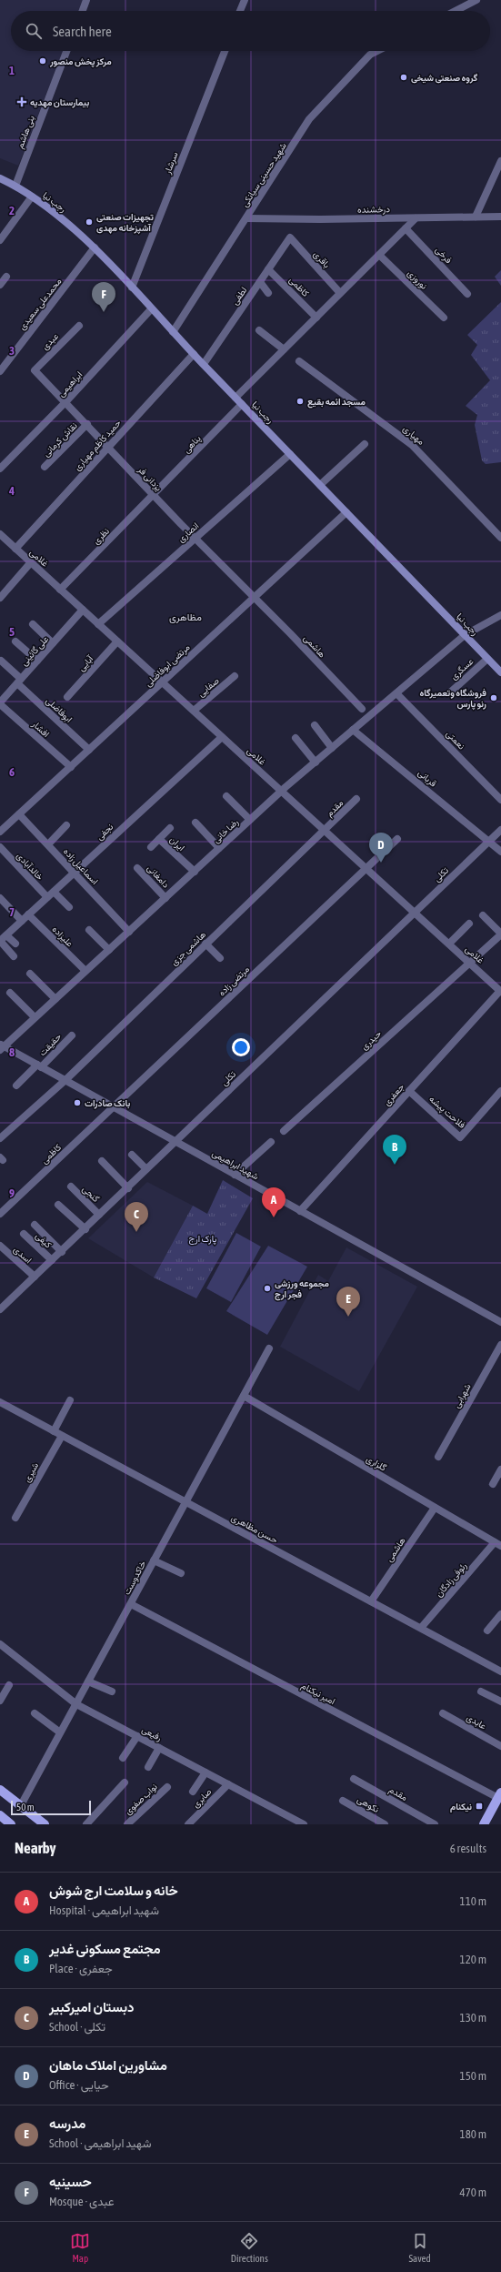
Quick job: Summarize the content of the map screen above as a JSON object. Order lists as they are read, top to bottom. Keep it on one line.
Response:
{"streets":{"main road":["رجب نیا"],"street":["بنی هاشم","سرشار","شهید حسینی سیانکی","درخشنده","فرخی","باقری","نوروزی","کاظمی","لطفی","محمدعلی سعیدی","عبدی","ابراهیمی","مهیاری","نقاش کرمانی","پناهی","حمید کاظم مهیاری","یزدانی فر","انصاری","نظری","غلامی","هاشمی","علی گائینی","آبایی","مرتضی ابوفاضلی","عسگری","صفایی","ابوفاضلی","افشار","نعمتی","قربانی","مقدم","رضا خانی","نجفی","ایران","خالدآبادی","اسماعیل زاده","تکلی","دامغانی","علیزاده","هاشمی جزی","مرتضی زاده","حیدری","حقیقت","جعفری","فلاحت پیشه","شهید ابراهیمی","گنجی","کیفی","اسدی","شهرابی","گلزاری","شیری","حسن مظاهری","خاکدوست","رئوفی زادگان","امیر نیکنام","عابدی","رفیعی","صابری","نواب صفوی","نکوهی"]},"crossings":[["بنی هاشم","رجب نیا"],["سرشار","رجب نیا"],["شهید حسینی سیانکی","رجب نیا"],["شهید حسینی سیانکی","درخشنده"],["رجب نیا","لطفی"],["رجب نیا","محمدعلی سعیدی"],["رجب نیا","ابراهیمی"],["رجب نیا","پناهی"],["رجب نیا","حمید کاظم مهیاری"],["رجب نیا","انصاری"],["رجب نیا","مرتضی ابوفاضلی"],["رجب نیا","عسگری"],["رجب نیا","رضا خانی"],["باقری","لطفی"],["کاظمی","لطفی"],["کاظمی","مرتضی زاده"],["کاظمی","شهید ابراهیمی"],["عبدی","یزدانی فر"],["ابراهیمی","یزدانی فر"],["نقاش کرمانی","یزدانی فر"],["پناهی","یزدانی فر"],["پناهی","نظری"],["حمید کاظم مهیاری","یزدانی فر"],["حمید کاظم مهیاری","غلامی"],["یزدانی فر","انصاری"],["یزدانی فر","نظری"],["یزدانی فر","هاشمی"],["یزدانی فر","مرتضی ابوفاضلی"],["انصاری","غلامی"],["نظری","غلامی"],["غلامی","علی گائینی"],["غلامی","آبایی"],["غلامی","مرتضی ابوفاضلی"],["غلامی","صفایی"],["غلامی","مقدم"],["غلامی","رضا خانی"],["غلامی","نجفی"],["غلامی","تکلی"],["غلامی","هاشمی جزی"],["غلامی","مرتضی زاده"],["غلامی","حیدری"],["غلامی","جعفری"],["هاشمی","مرتضی ابوفاضلی"],["هاشمی","گلزاری"],["هاشمی","حسن مظاهری"],["علی گائینی","ابوفاضلی"],["علی گائینی","افشار"],["مرتضی ابوفاضلی","ابوفاضلی"],["مرتضی ابوفاضلی","افشار"],["مرتضی ابوفاضلی","اسماعیل زاده"],["نعمتی","رضا خانی"],["قربانی","رضا خانی"],["قربانی","تکلی"],["مقدم","هاشمی جزی"],["رضا خانی","ایران"],["رضا خانی","اسماعیل زاده"],["رضا خانی","دامغانی"],["رضا خانی","علیزاده"],["رضا خانی","شهید ابراهیمی"],["نجفی","خالدآبادی"],["نجفی","اسماعیل زاده"],["نجفی","علیزاده"],["تکلی","شهید ابراهیمی"],["تکلی","گنجی"],["تکلی","کیفی"],["تکلی","اسدی"],["هاشمی جزی","شهید ابراهیمی"],["مرتضی زاده","شهید ابراهیمی"],["حقیقت","شهید ابراهیمی"],["جعفری","فلاحت پیشه"],["جعفری","شهید ابراهیمی"],["گلزاری","خاکدوست"],["گلزاری","رئوفی زادگان"],["شیری","حسن مظاهری"],["حسن مظاهری","خاکدوست"],["حسن مظاهری","رئوفی زادگان"],["خاکدوست","امیر نیکنام"],["خاکدوست","رفیعی"],["رفیعی","صابری"]],"districts":["مظاهری"],"parks":["پارک ارج"],"places":{"other":["مركز پخش منصور","گروه صنعتی شیخی","تجهیزات صنعتی آشپزخانه مهدی","مسجد ائمه بقیع","فروشگاه وتعمیرگاه رنو پارس","بانک صادرات","مجموعه ورزشی فجر ارج"],"health":["بیمارستان مهدیه"],"transit":["نیکنام"]},"scale_bar":"50 m","page":{"search":"Search here","pins":["F","D","B","A","C","E"],"scale":"50 m","heading":["Nearby","6 results"],"list":[{"mark":"A","name":"خانه و سلامت ارج شوش","note":"Hospital · شهید ابراهیمی","value":"110 m"},{"mark":"B","name":"مجتمع مسکونی غدیر","note":"Place · جعفری","value":"120 m"},{"mark":"C","name":"دبستان امیرکبیر","note":"School · تکلی","value":"130 m"},{"mark":"D","name":"مشاورین املاک ماهان","note":"Office · حیایی","value":"150 m"},{"mark":"E","name":"مدرسه","note":"School · شهید ابراهیمی","value":"180 m"},{"mark":"F","name":"حسینیه","note":"Mosque · عبدی","value":"470 m"}],"nav":["Map","Directions","Saved"]},"grid":{"rows":["1","2","3","4","5","6","7","8","9"]}}
